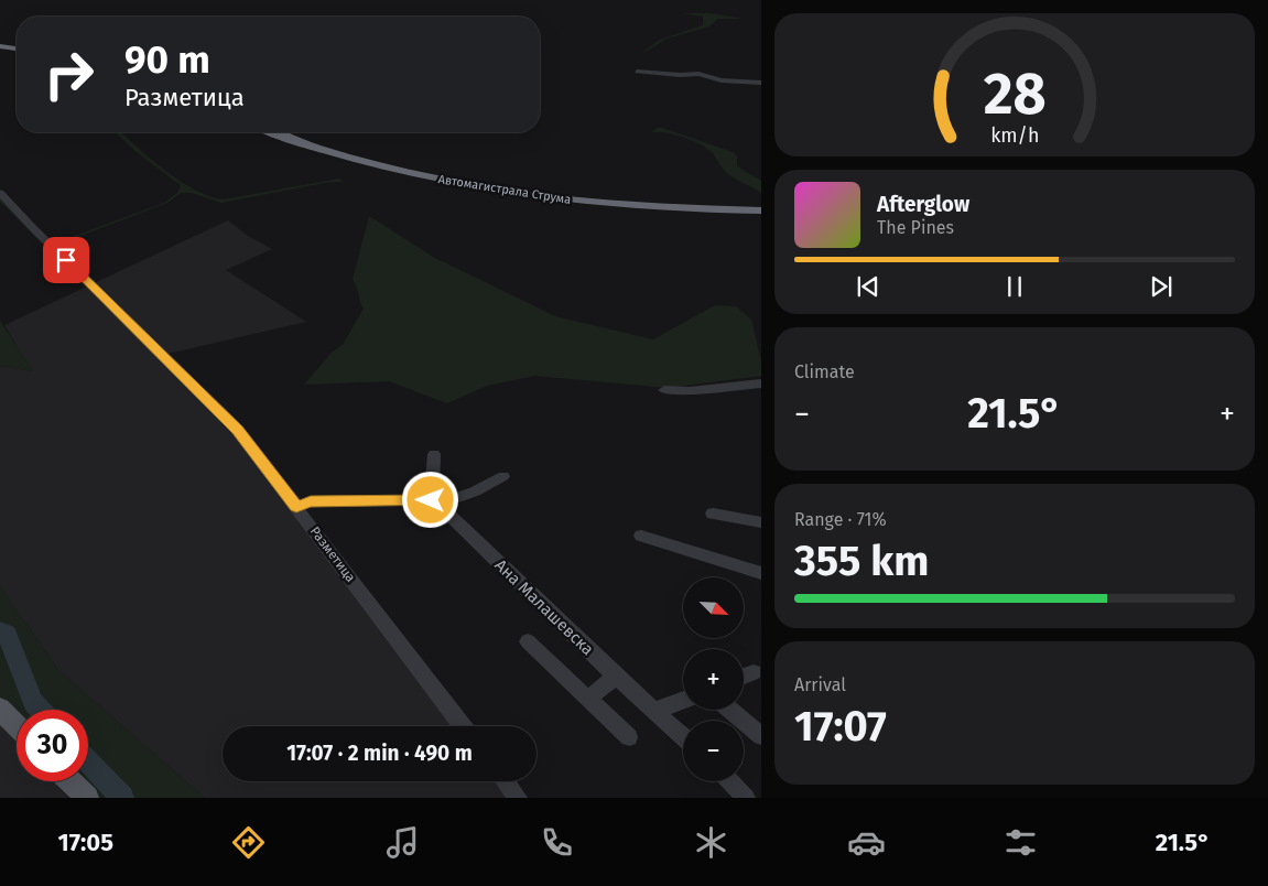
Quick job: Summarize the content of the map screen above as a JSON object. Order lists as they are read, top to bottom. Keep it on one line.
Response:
{"streets":{"highway":["Автомагистрала Струма"],"street":["Разметица","Ана Малашевска"]},"north":"bottom right","page":{"turn":["90 m","Разметица"],"song":["Afterglow","The Pines"],"tile":["Climate",["Range · 71%","355 km"],["Arrival","17:07"]],"heat":["−","21.5°","+"],"map_buttons":["+","−"],"limit":"30","trip":"17:07 · 2 min · 490 m","tabs":["17:05","21.5°"],"gauge":["28","km/h"]}}
